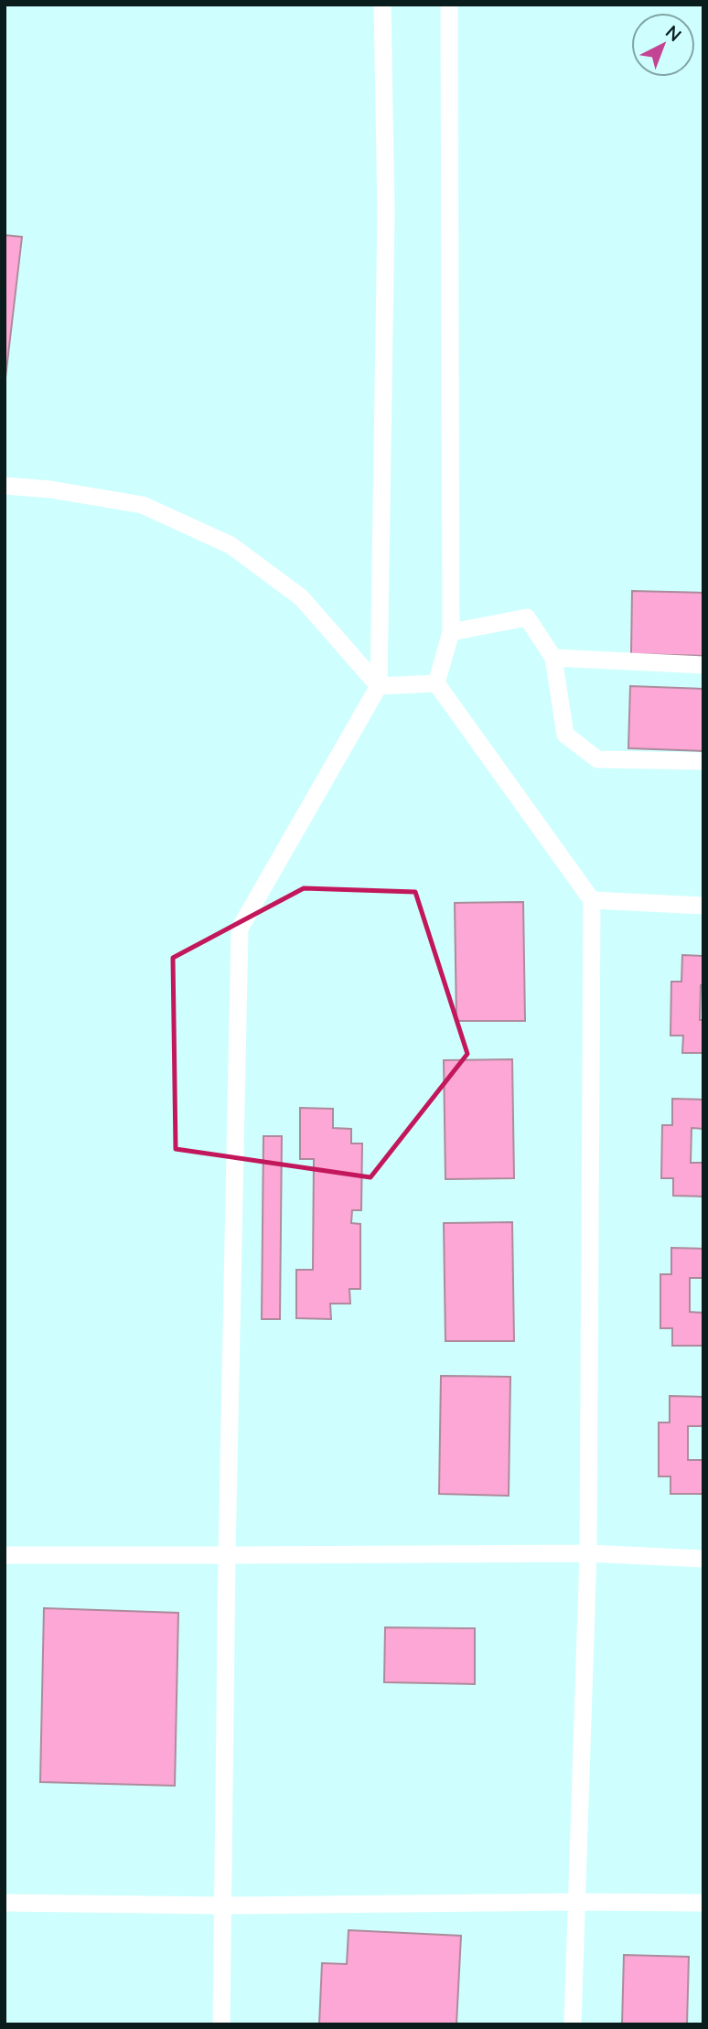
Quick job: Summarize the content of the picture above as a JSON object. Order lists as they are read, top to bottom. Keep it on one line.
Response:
{"north":"top right"}
